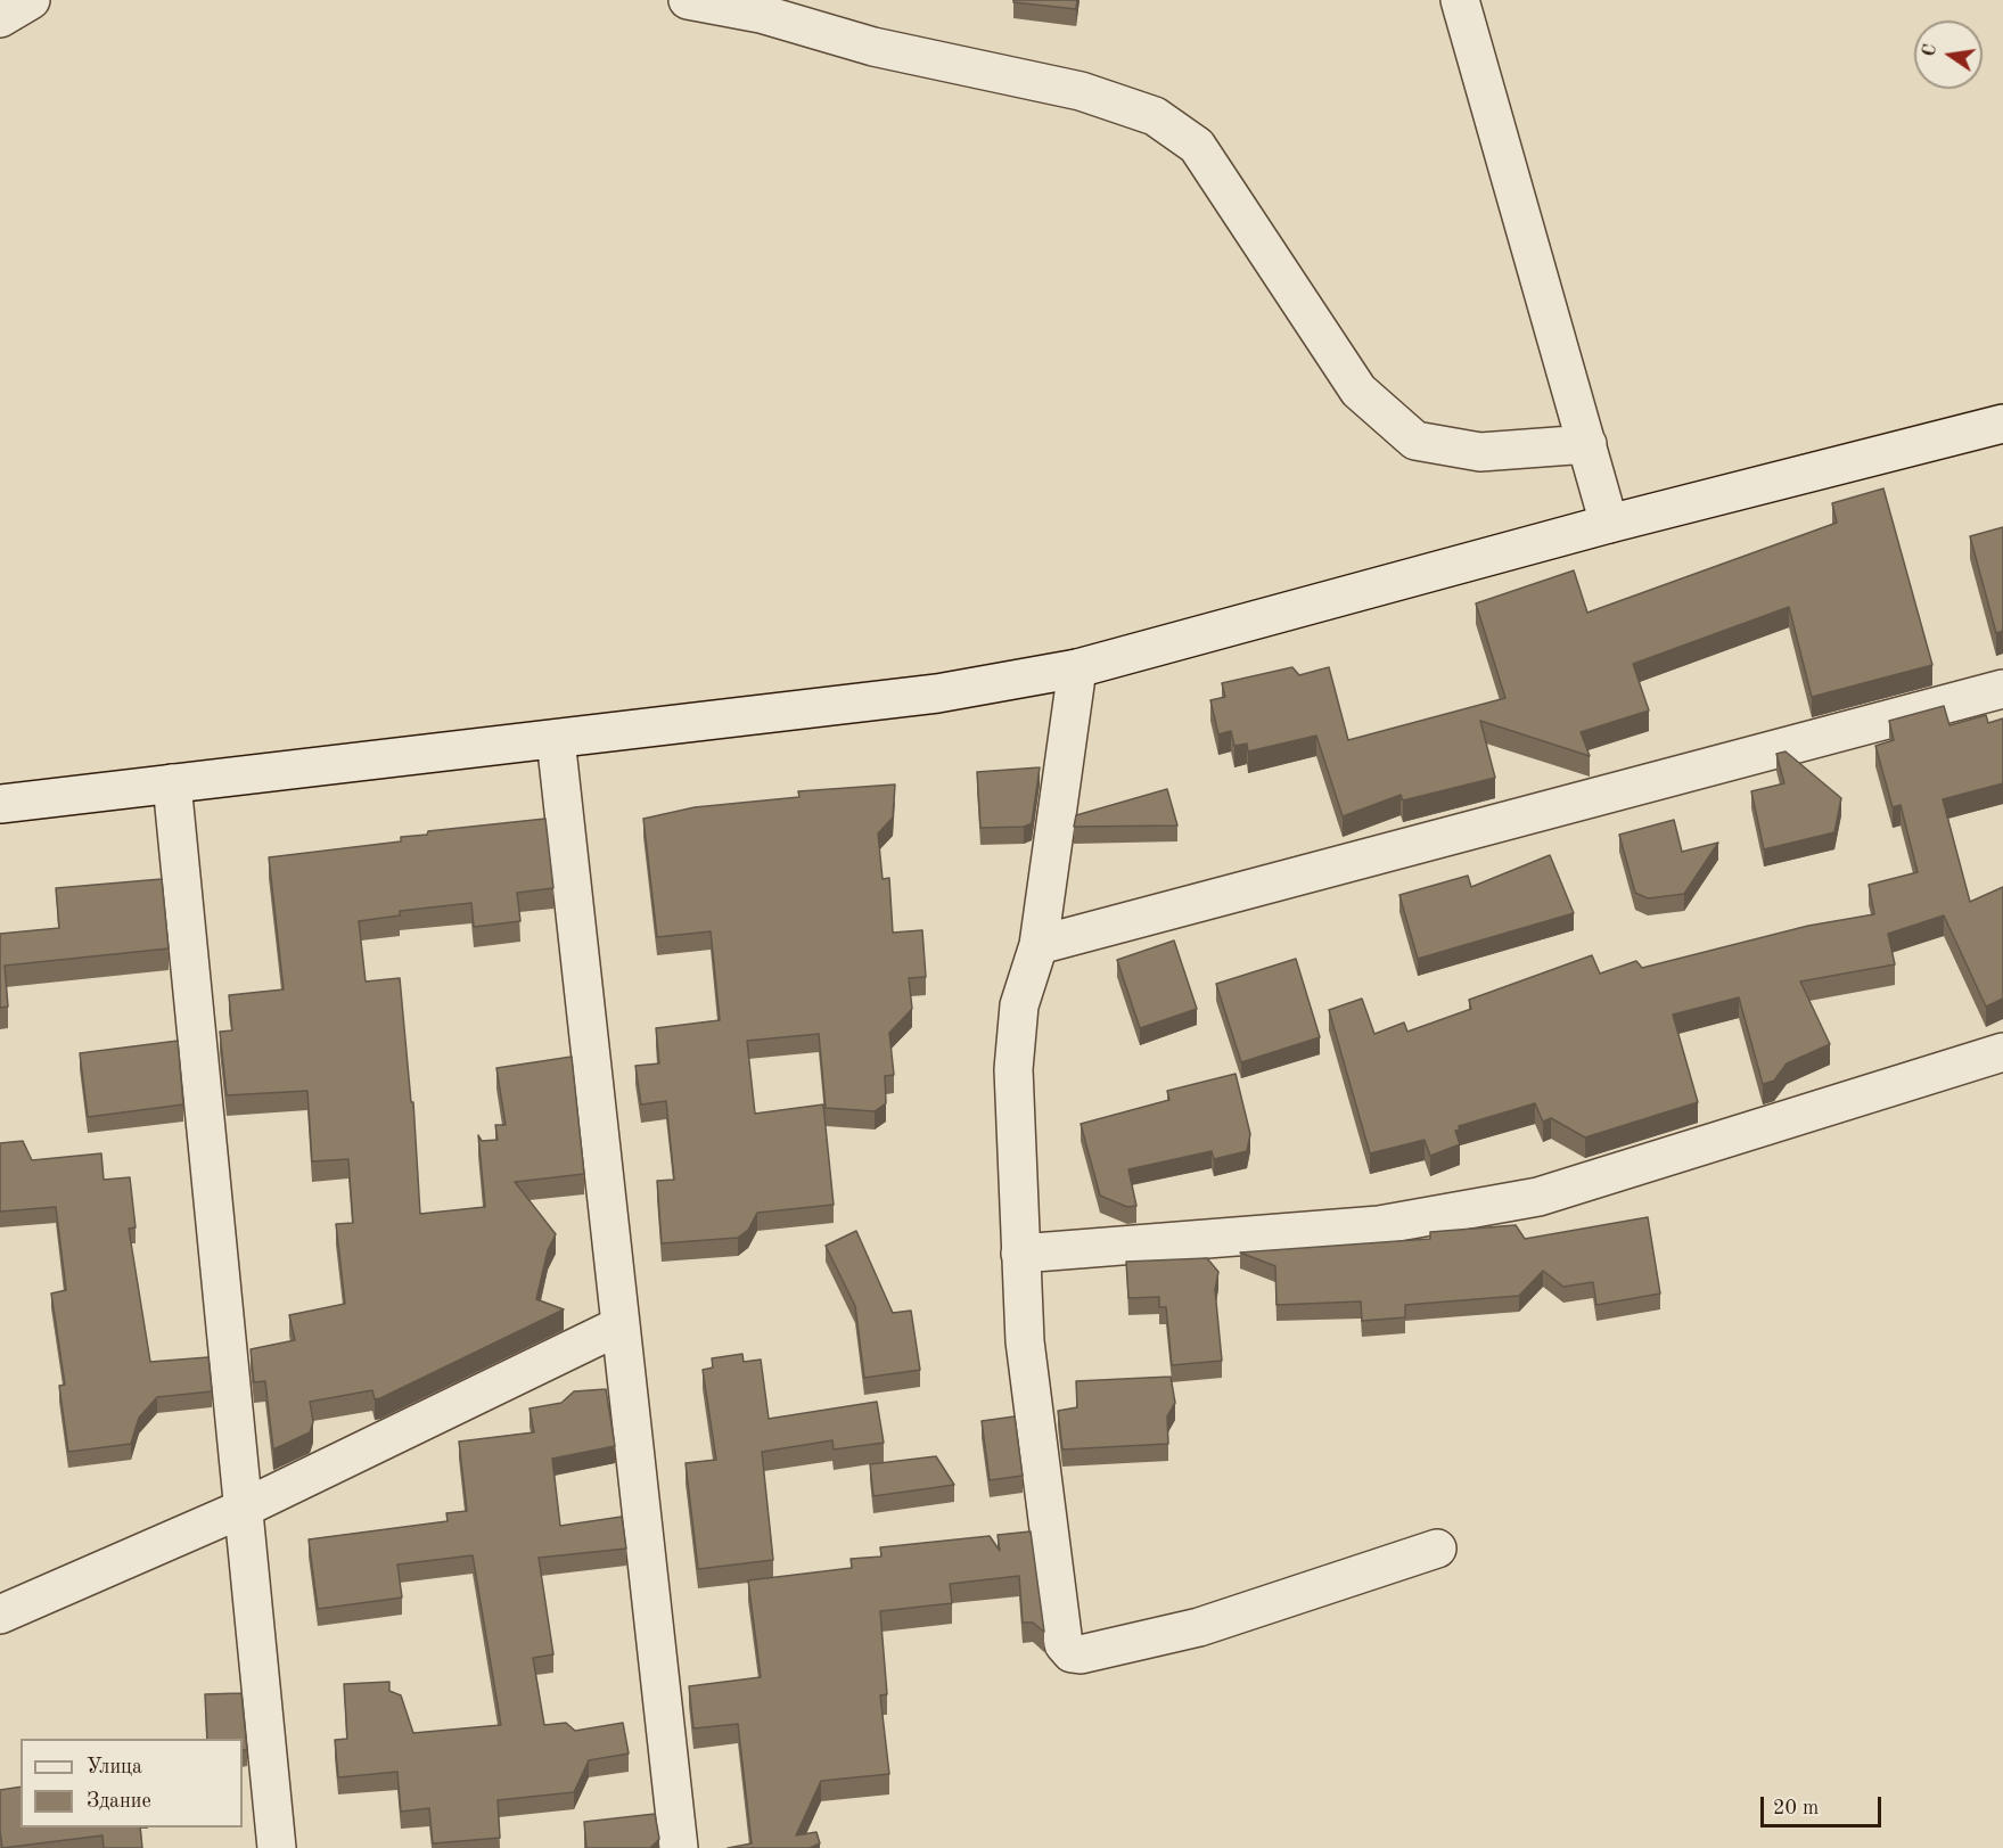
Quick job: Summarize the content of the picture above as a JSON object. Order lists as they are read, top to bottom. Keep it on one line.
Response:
{"legend":["Улица","Здание"],"scale_bar":"20 m","north":"left"}
